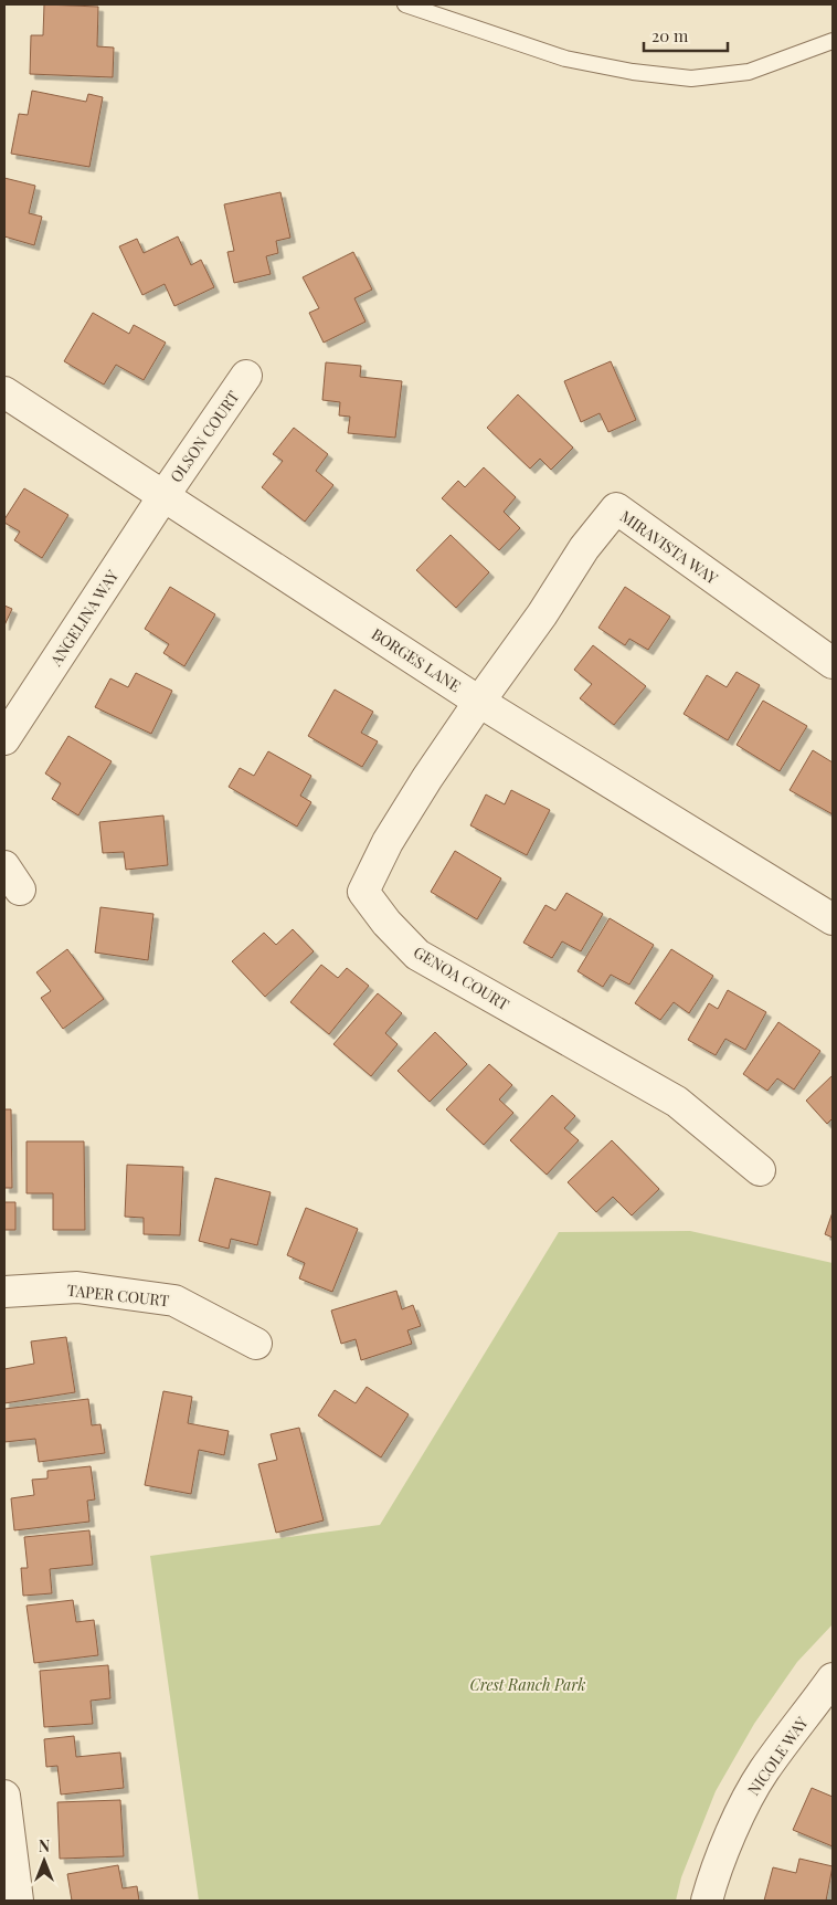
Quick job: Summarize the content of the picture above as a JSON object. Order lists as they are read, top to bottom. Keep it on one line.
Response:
{"streets":{"street":["OLSON COURT","MIRAVISTA WAY","ANGELINA WAY","BORGES LANE","GENOA COURT","TAPER COURT","NICOLE WAY"]},"crossings":[["OLSON COURT","ANGELINA WAY"],["OLSON COURT","BORGES LANE"],["MIRAVISTA WAY","BORGES LANE"],["MIRAVISTA WAY","GENOA COURT"],["ANGELINA WAY","BORGES LANE"],["BORGES LANE","GENOA COURT"]],"parks":["Crest Ranch Park"],"scale_bar":"20 m","north":"top"}
